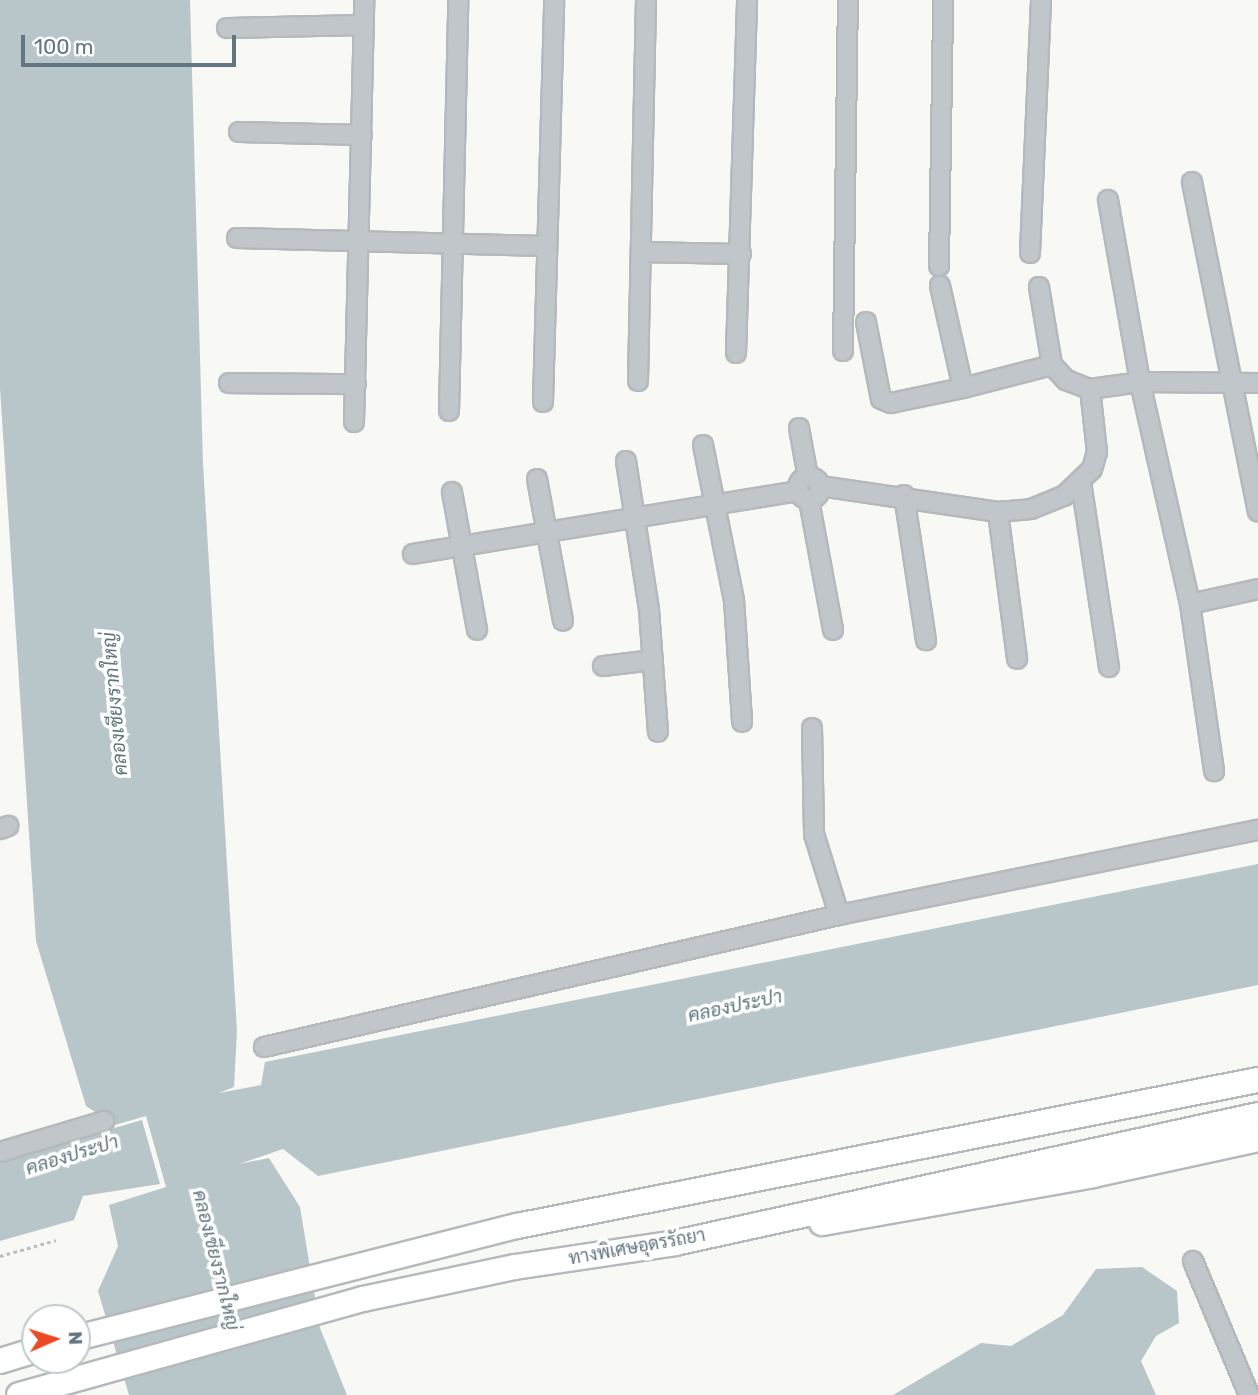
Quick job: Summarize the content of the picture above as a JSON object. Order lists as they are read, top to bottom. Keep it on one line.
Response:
{"streets":{"highway":["ทางพิเศษอุดรรัถยา"]},"water":["คลองเชียงรากใหญ่","คลองประปา"],"scale_bar":"100 m","north":"right"}
